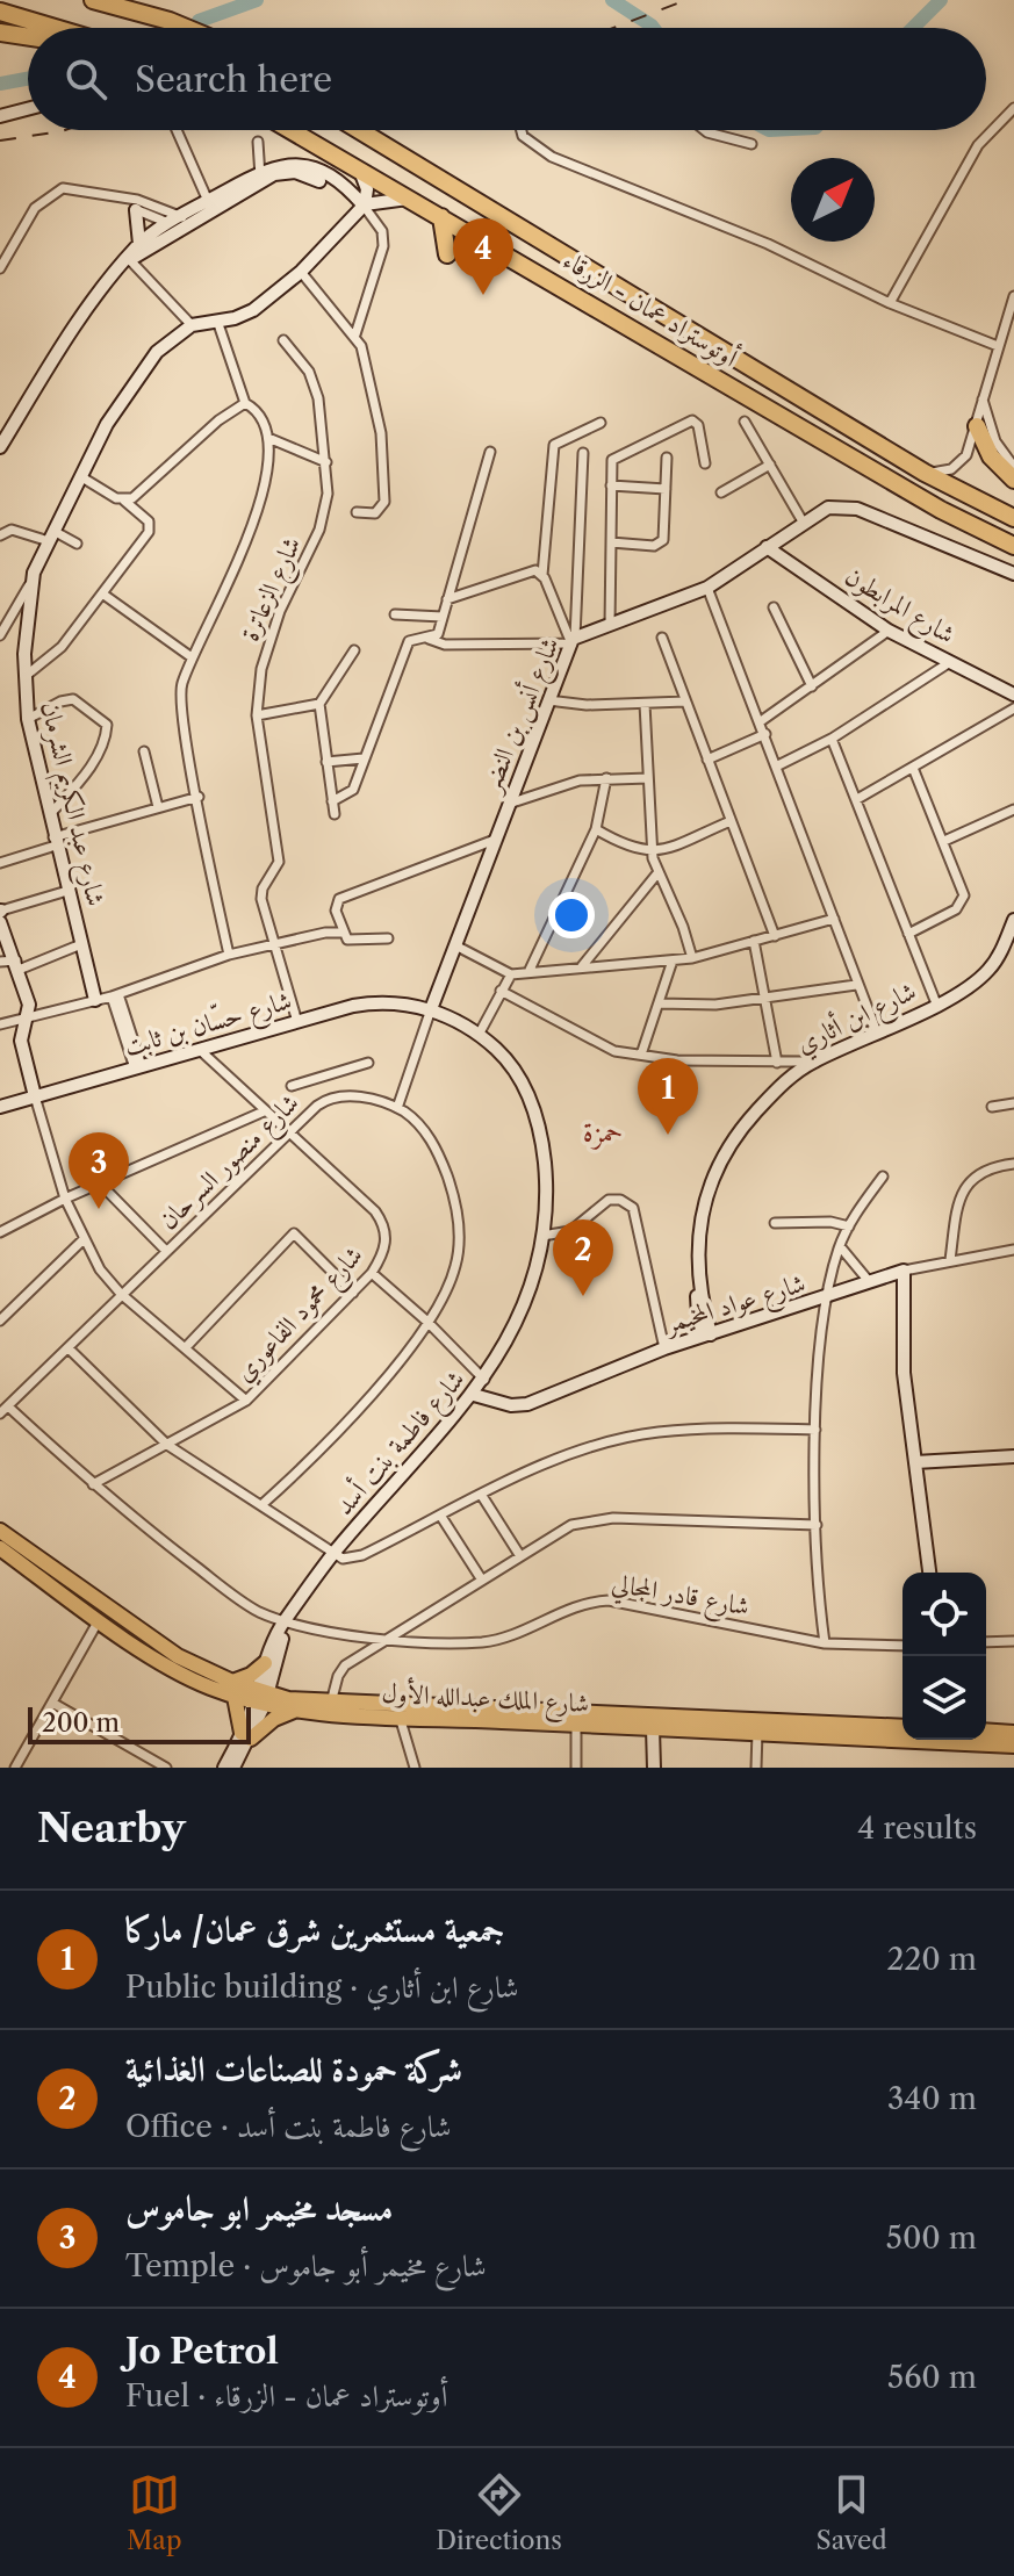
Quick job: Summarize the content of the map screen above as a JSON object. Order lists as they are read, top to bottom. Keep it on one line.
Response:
{"streets":{"highway":["أوتوستراد عمان - الزرقاء"],"main road":["شارع الملك عبدالله الأول"],"street":["شارع الزعاترة","شارع المرابطون","شارع أنس بن النضر","شارع عبد الكريم الشرمان","شارع ابن أثاري","شارع حسّان بن ثابت","شارع منصور السرحان","شارع عواد المخيمر","شارع محمود الفاعوري","شارع فاطمة بنت أسد","شارع قادر المجالي"]},"crossings":[["شارع الزعاترة","شارع حسّان بن ثابت"],["شارع المرابطون","شارع أنس بن النضر"],["شارع أنس بن النضر","شارع حسّان بن ثابت"],["شارع أنس بن النضر","شارع منصور السرحان"],["شارع أنس بن النضر","شارع فاطمة بنت أسد"],["شارع ابن أثاري","شارع عواد المخيمر"],["شارع حسّان بن ثابت","شارع محمود الفاعوري"],["شارع حسّان بن ثابت","شارع فاطمة بنت أسد"],["شارع منصور السرحان","شارع محمود الفاعوري"],["شارع منصور السرحان","شارع قادر المجالي"],["شارع عواد المخيمر","شارع فاطمة بنت أسد"],["شارع محمود الفاعوري","شارع قادر المجالي"],["شارع فاطمة بنت أسد","شارع قادر المجالي"],["شارع فاطمة بنت أسد","شارع الملك عبدالله الأول"]],"districts":["حمزة"],"scale_bar":"200 m","north":"top right","page":{"search":"Search here","pins":["4","1","3","2"],"scale":"200 m","heading":["Nearby","4 results"],"list":[{"mark":"1","name":"جمعية مستثمرين شرق عمان/ ماركا","note":"Public building · شارع ابن أثاري","value":"220 m"},{"mark":"2","name":"شركة حمودة للصناعات الغذائية","note":"Office · شارع فاطمة بنت أسد","value":"340 m"},{"mark":"3","name":"مسجد مخيمر ابو جاموس","note":"Temple · شارع مخيمر أبو جاموس","value":"500 m"},{"mark":"4","name":"Jo Petrol","note":"Fuel · أوتوستراد عمان - الزرقاء","value":"560 m"}],"nav":["Map","Directions","Saved"]}}
